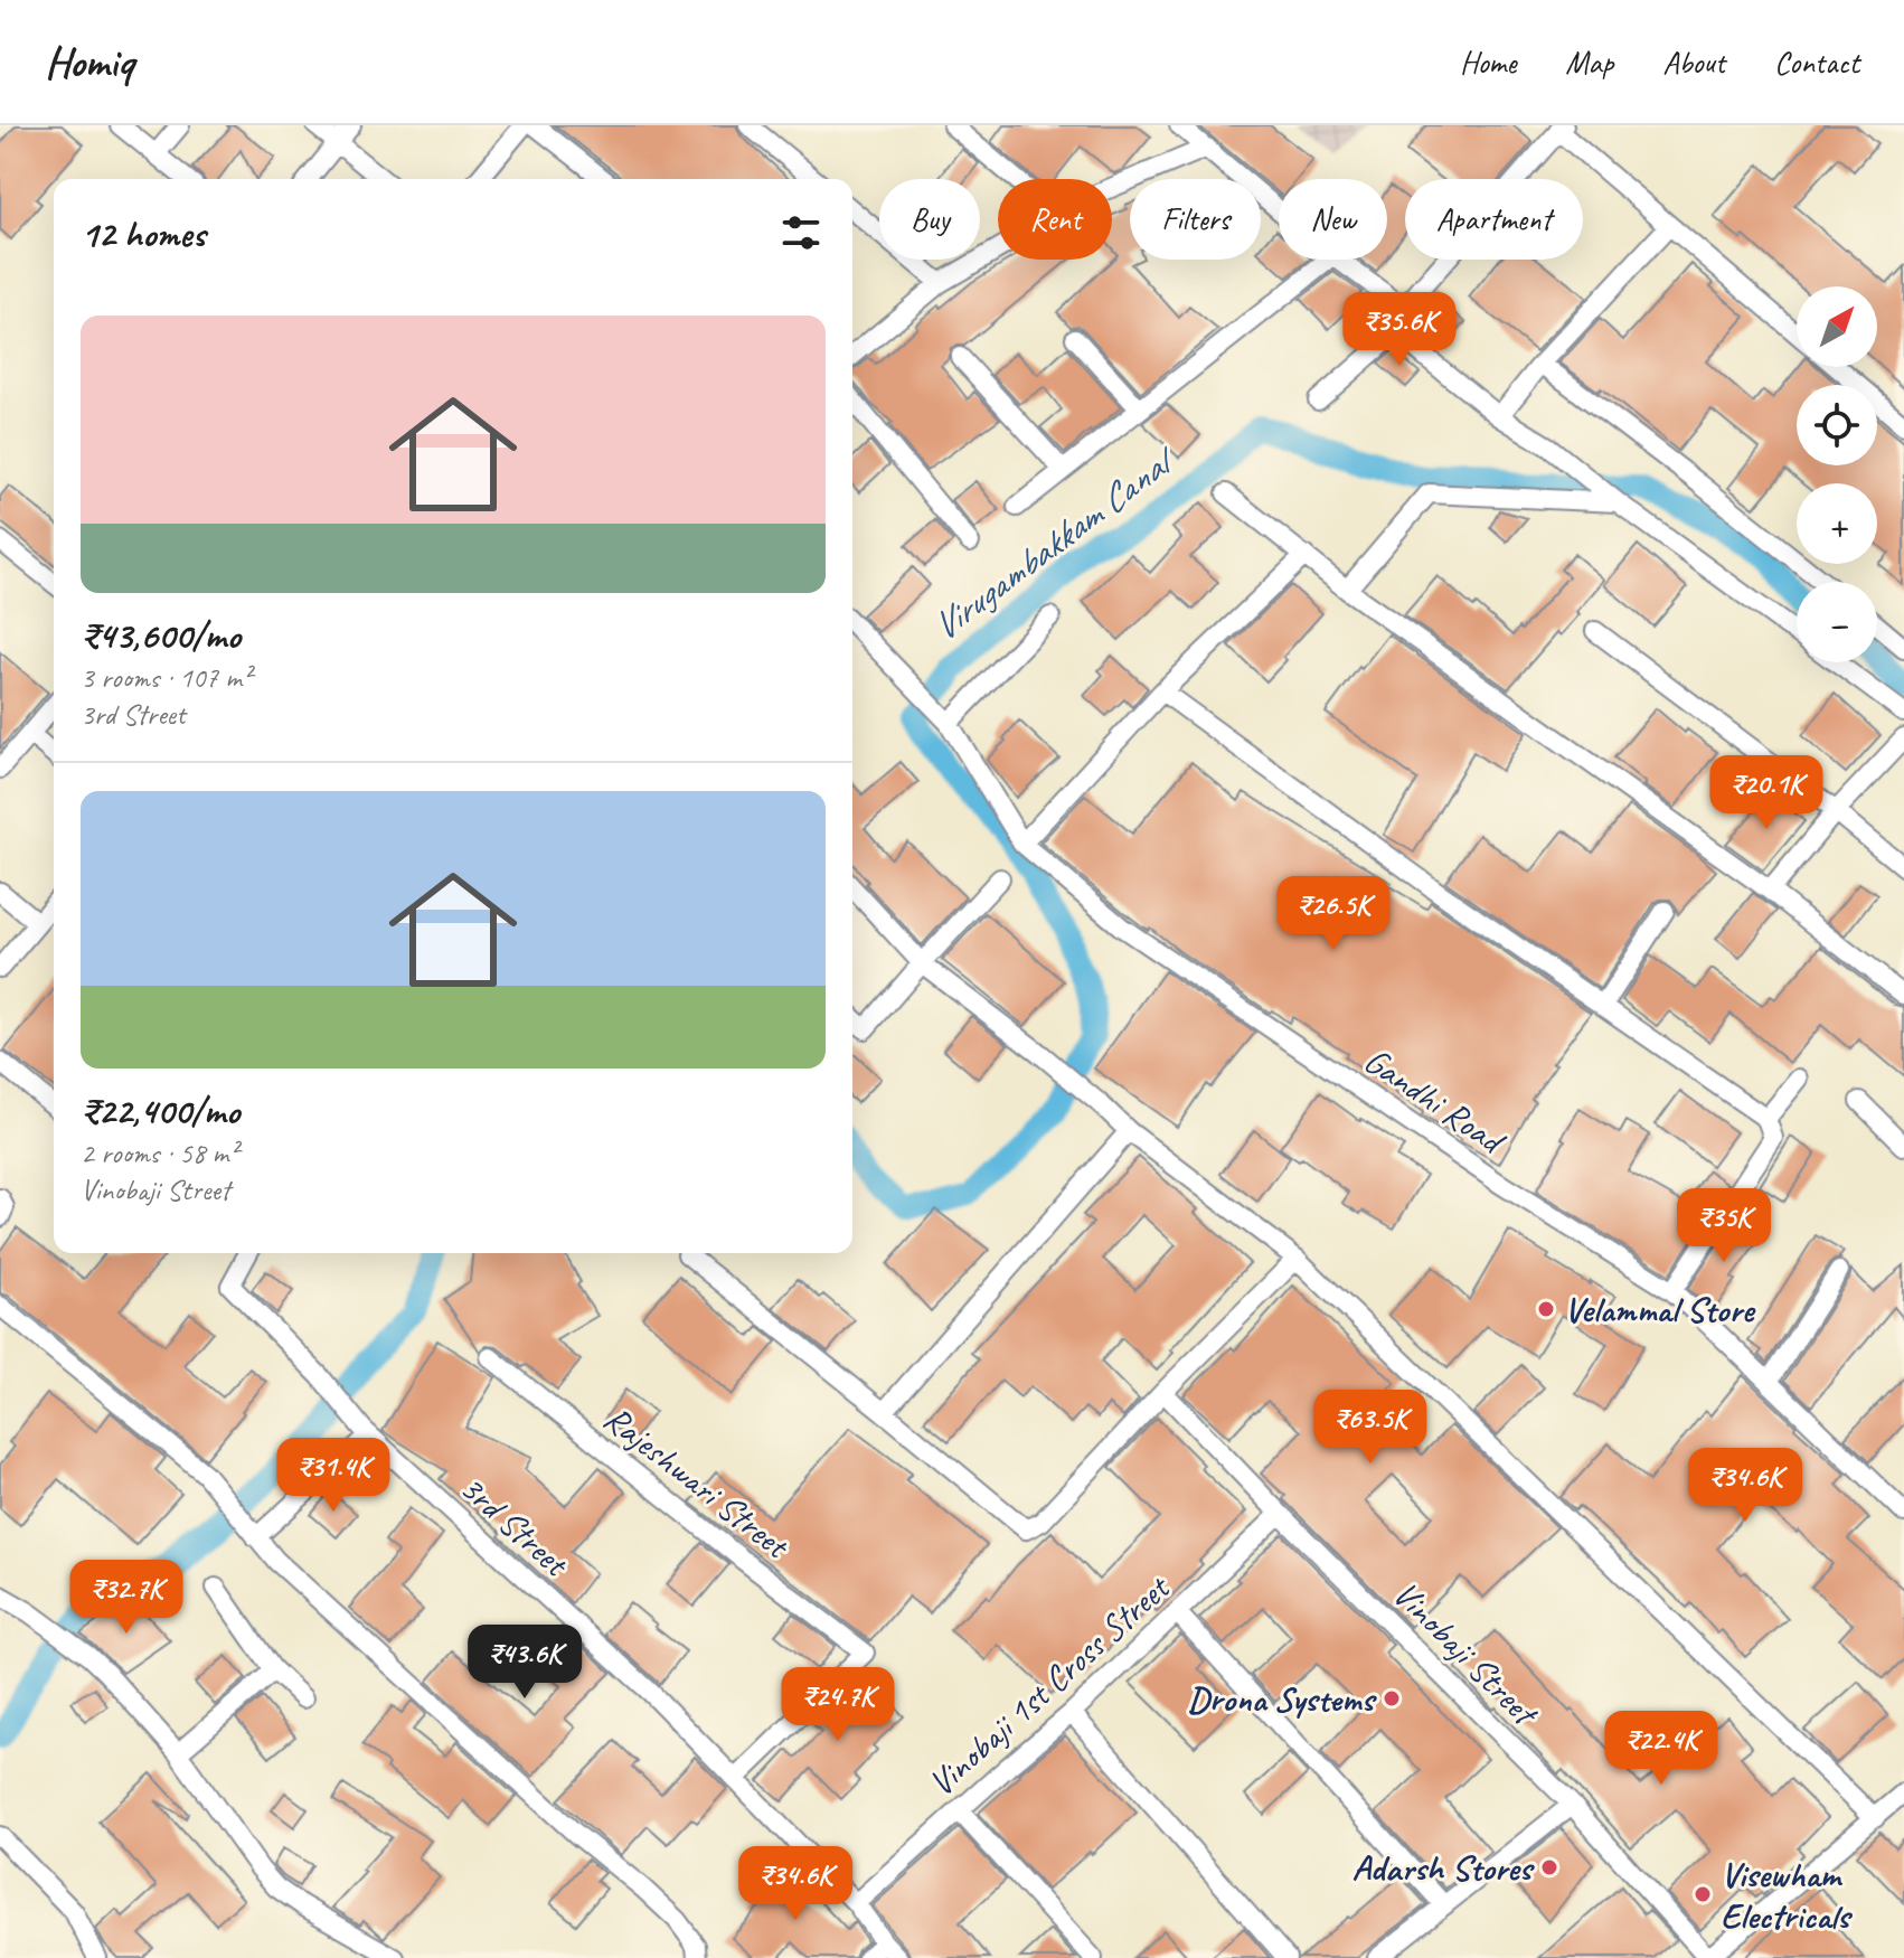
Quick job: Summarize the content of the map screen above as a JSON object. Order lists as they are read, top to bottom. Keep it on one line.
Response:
{"streets":{"street":["Gandhi Road","Rajeshwari Street","3rd Street","Vinobaji Street","Vinobaji 1st Cross Street"]},"crossings":[["Rajeshwari Street","3rd Street"],["3rd Street","Vinobaji 1st Cross Street"],["Vinobaji Street","Vinobaji 1st Cross Street"]],"water":["Virugambakkam Canal"],"places":["Velammal Store","Drona Systems","Adarsh Stores","Visewham Electricals"],"north":"top right","page":{"header":"Homiq","nav":["Home","Map","About","Contact"],"chip":["Buy","Rent","Filters","New","Apartment"],"heading":"12 homes","map_buttons":["+","−"],"list":[{"name":"₹43,600/mo","note":"3 rooms · 107 m² · 3rd Street"},{"name":"₹22,400/mo","note":"2 rooms · 58 m² · Vinobaji Street"}],"price":["₹35.6K","₹20.1K","₹26.5K","₹35K","₹63.5K","₹31.4K","₹34.6K","₹32.7K","₹43.6K","₹24.7K","₹22.4K","₹34.6K"]}}
